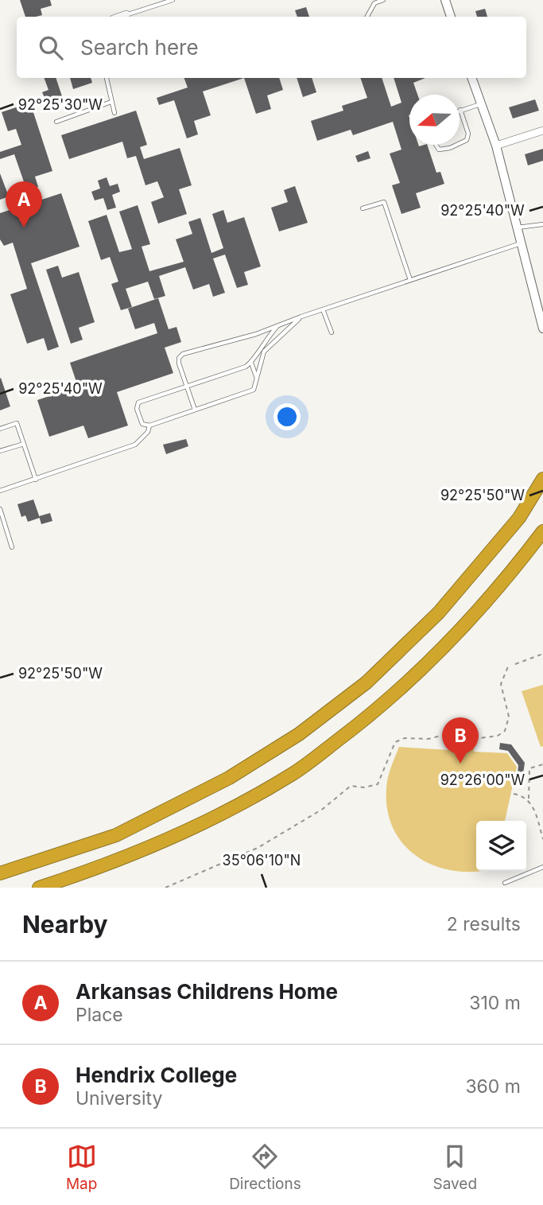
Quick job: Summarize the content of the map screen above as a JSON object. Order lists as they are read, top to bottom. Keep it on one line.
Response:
{"north":"left","page":{"search":"Search here","pins":["A","B"],"heading":["Nearby","2 results"],"list":[{"mark":"A","name":"Arkansas Childrens Home","note":"Place","value":"310 m"},{"mark":"B","name":"Hendrix College","note":"University","value":"360 m"}],"nav":["Map","Directions","Saved"]},"coordinates":["92°25'30\"W","92°25'40\"W","92°25'50\"W","92°26'00\"W","35°06'10\"N"]}
